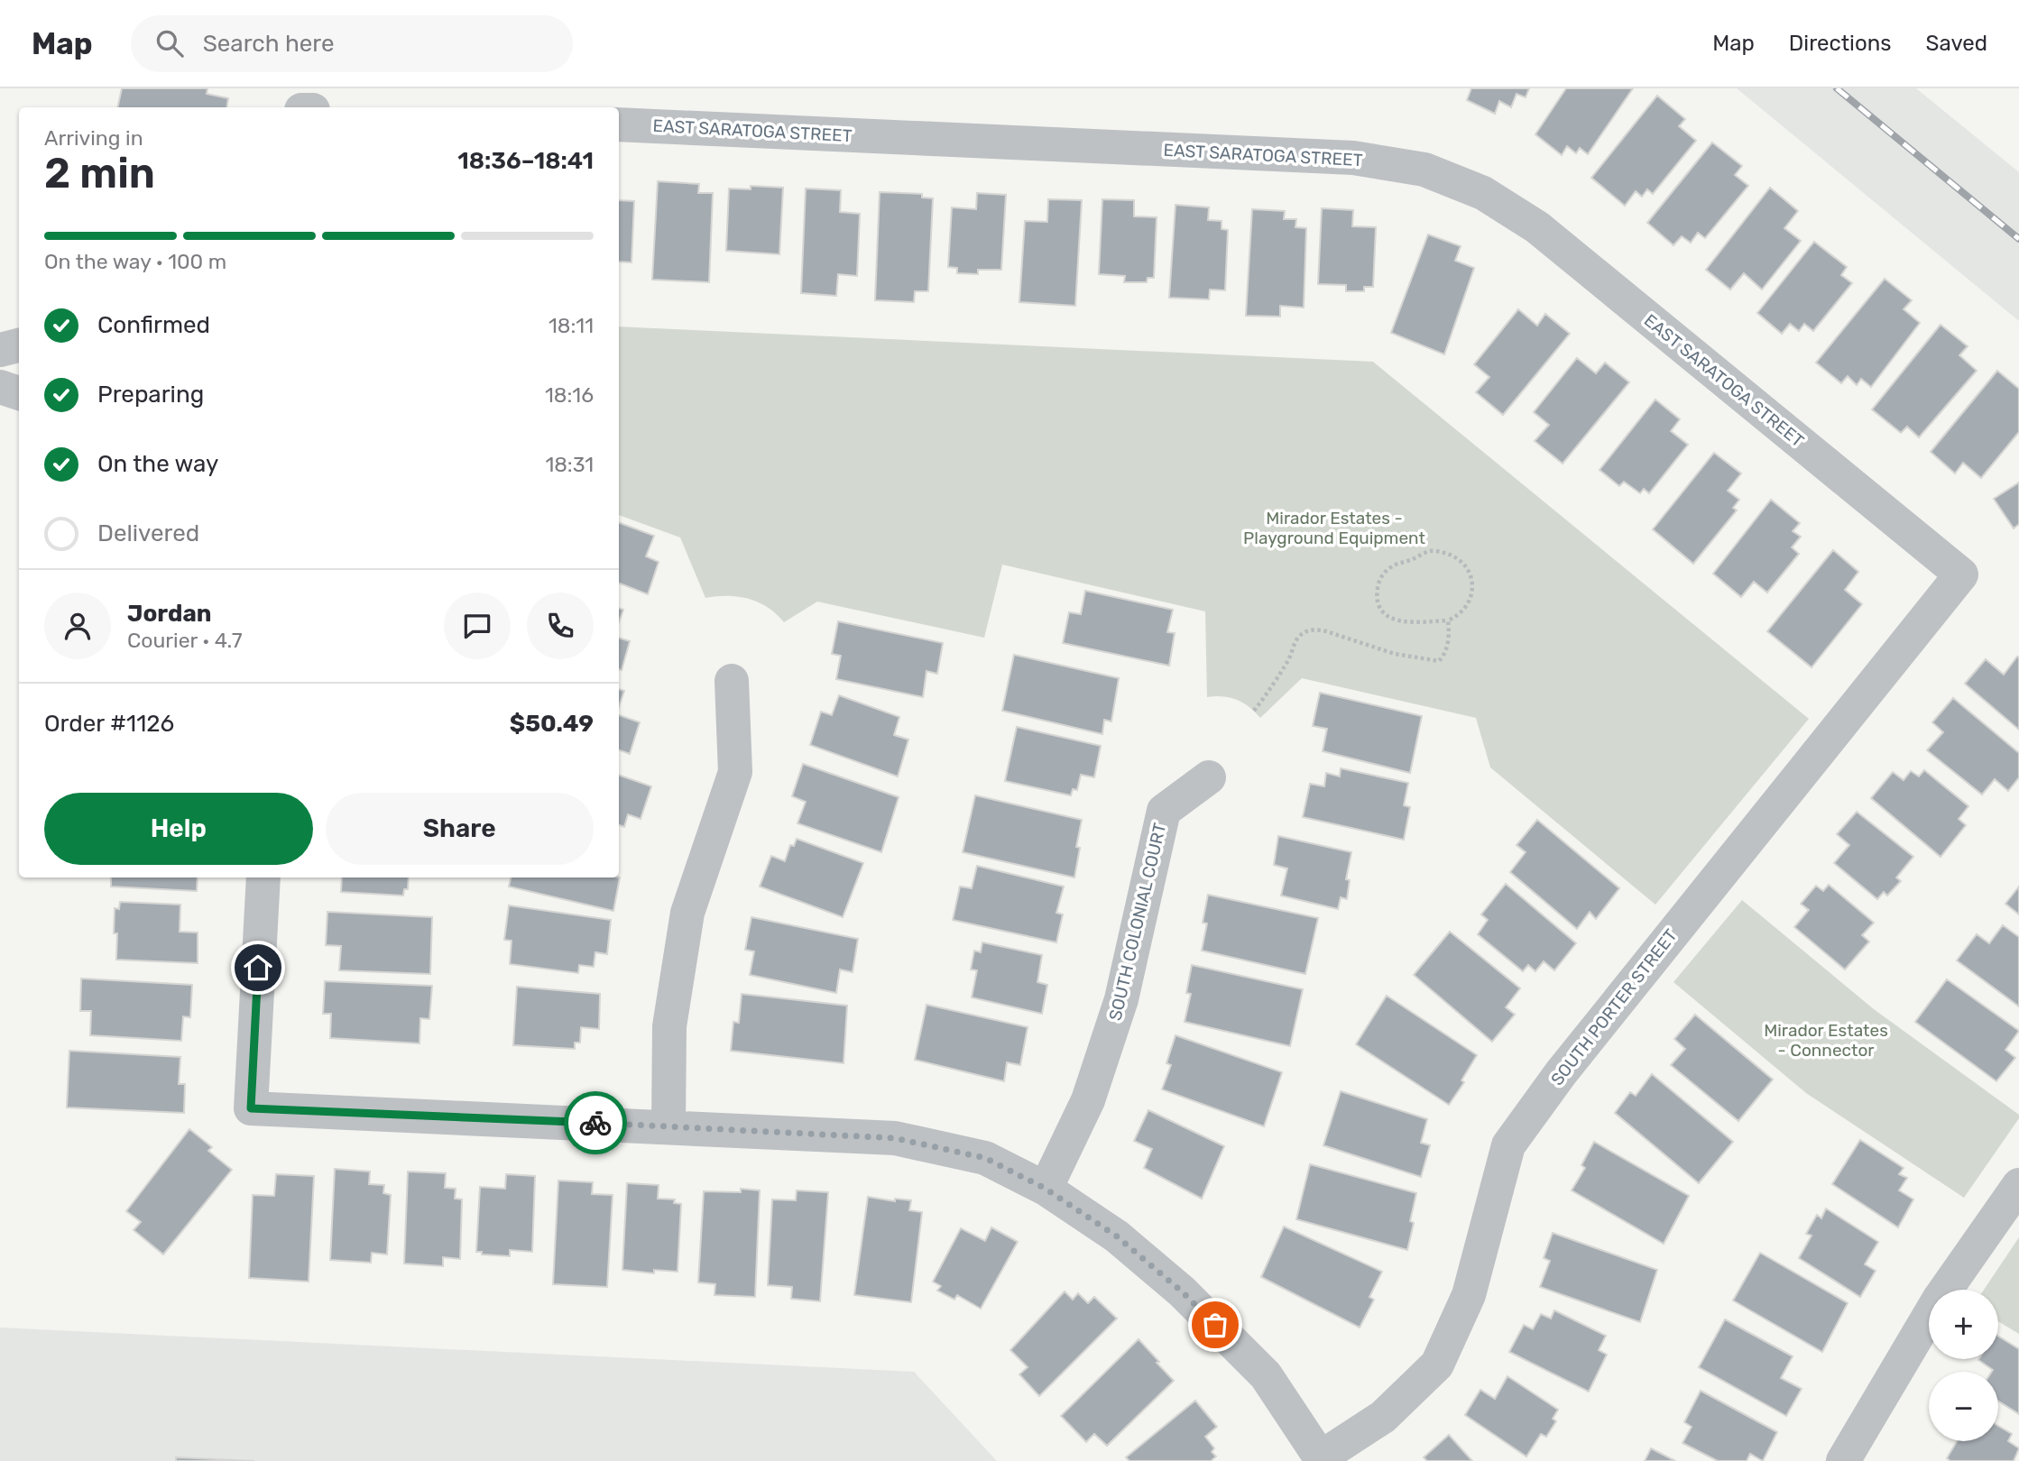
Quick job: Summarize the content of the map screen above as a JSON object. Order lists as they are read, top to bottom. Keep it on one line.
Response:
{"streets":{"street":["EAST SARATOGA STREET","SOUTH COLONIAL COURT","SOUTH PORTER STREET"]},"crossings":[["EAST SARATOGA STREET","SOUTH PORTER STREET"]],"parks":["Mirador Estates - Playground Equipment","Mirador Estates - Connector"],"page":{"header":"Map","search":"Search here","nav":["Map","Directions","Saved"],"heading":["2 min","Arriving in","18:36–18:41"],"panel":["Jordan","Courier · 4.7","Order #1126","$50.49"],"bar":"On the way · 100 m","list":[["Confirmed","18:11"],["Preparing","18:16"],["On the way","18:31"],"Delivered"],"buttons":["Help","Share"],"map_buttons":["+","−"]}}
